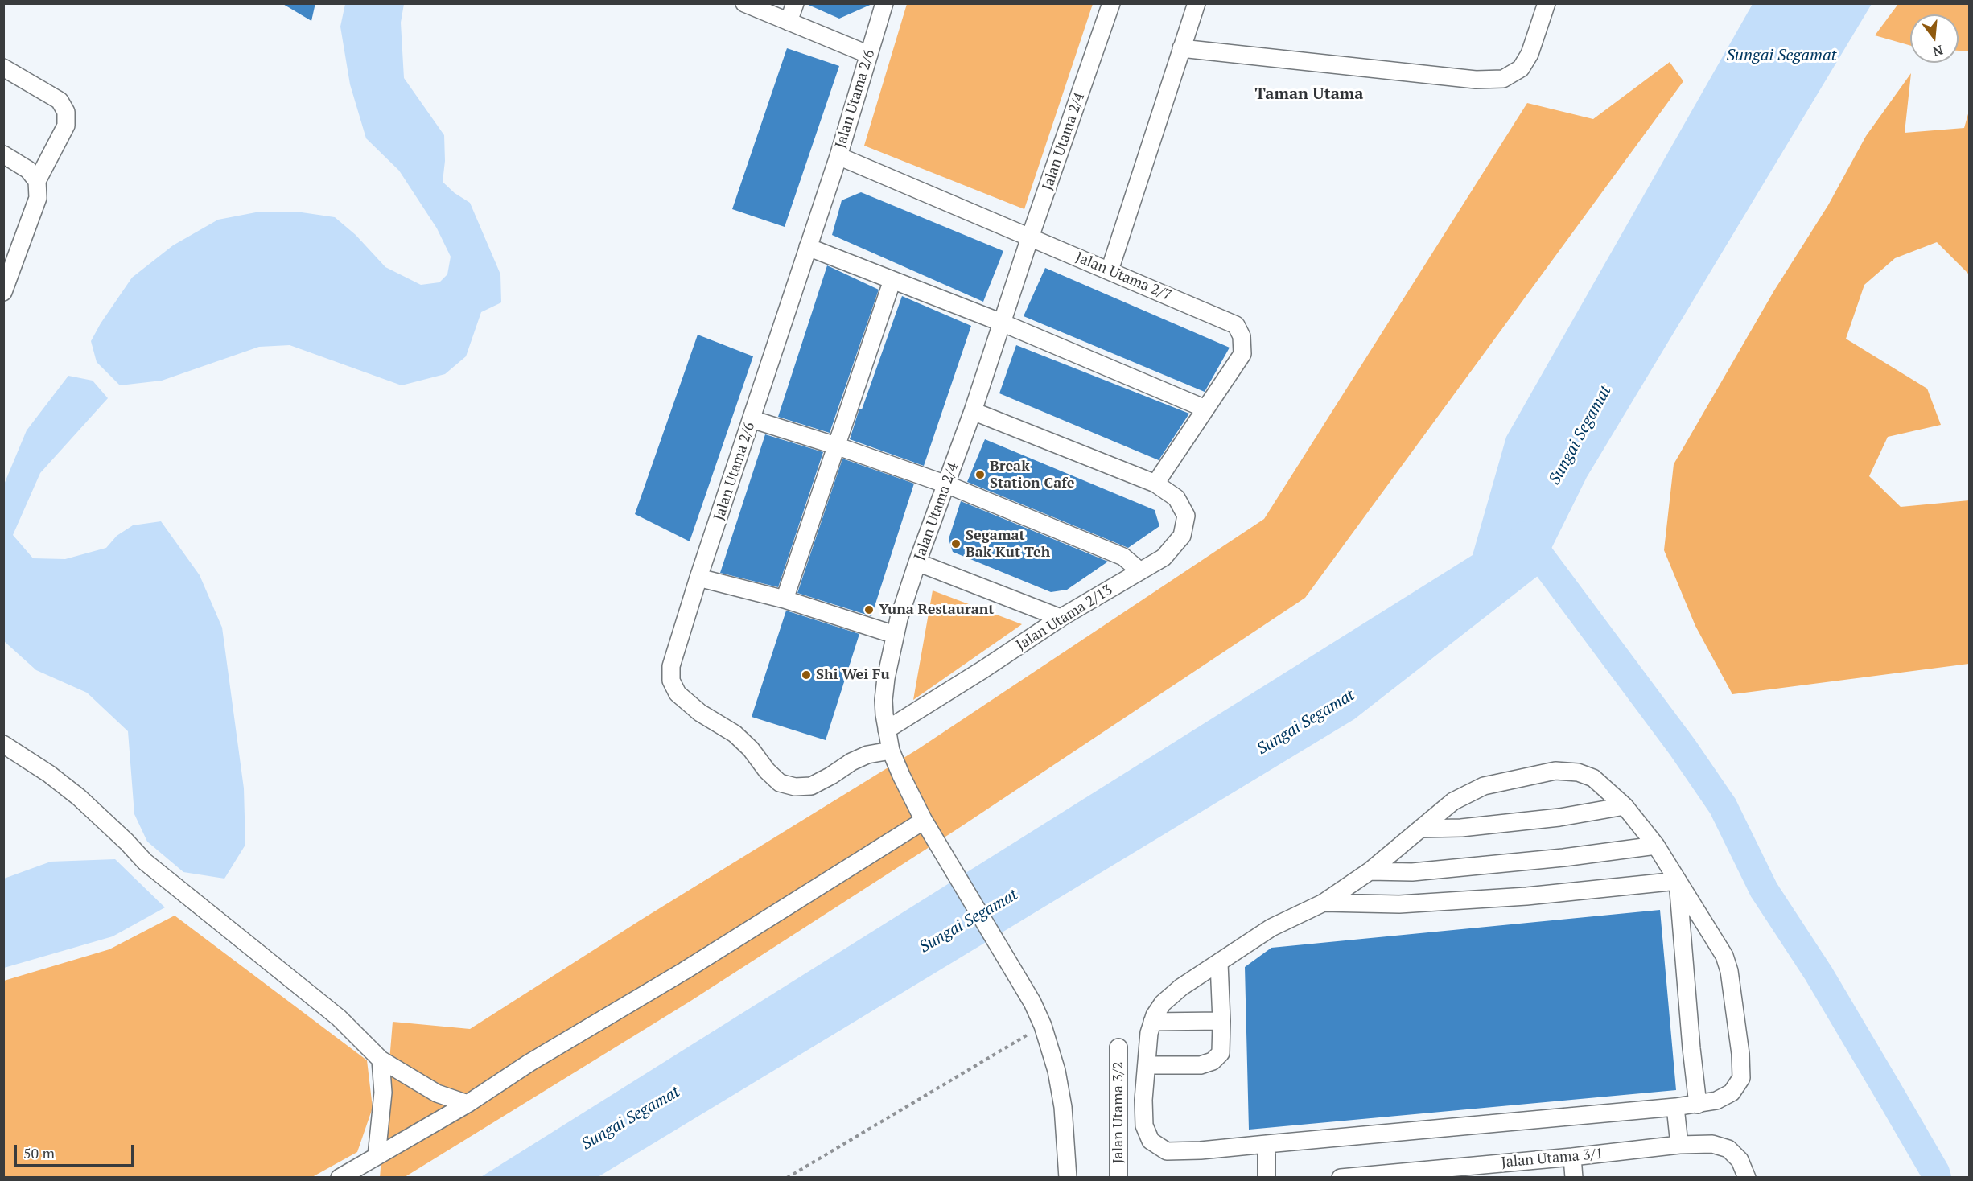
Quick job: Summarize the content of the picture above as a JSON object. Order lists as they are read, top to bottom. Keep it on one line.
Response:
{"streets":{"street":["Jalan Utama 2/6","Jalan Utama 2/4","Jalan Utama 2/7","Jalan Utama 2/13","Jalan Utama 3/2","Jalan Utama 3/1"]},"crossings":[["Jalan Utama 2/6","Jalan Utama 2/4"],["Jalan Utama 2/6","Jalan Utama 2/7"],["Jalan Utama 2/4","Jalan Utama 2/7"],["Jalan Utama 2/4","Jalan Utama 2/13"],["Jalan Utama 2/7","Jalan Utama 2/13"]],"districts":["Taman Utama"],"water":["Sungai Segamat"],"places":["Break Station Cafe","Segamat Bak Kut Teh","Yuna Restaurant","Shi Wei Fu"],"scale_bar":"50 m","north":"bottom"}
